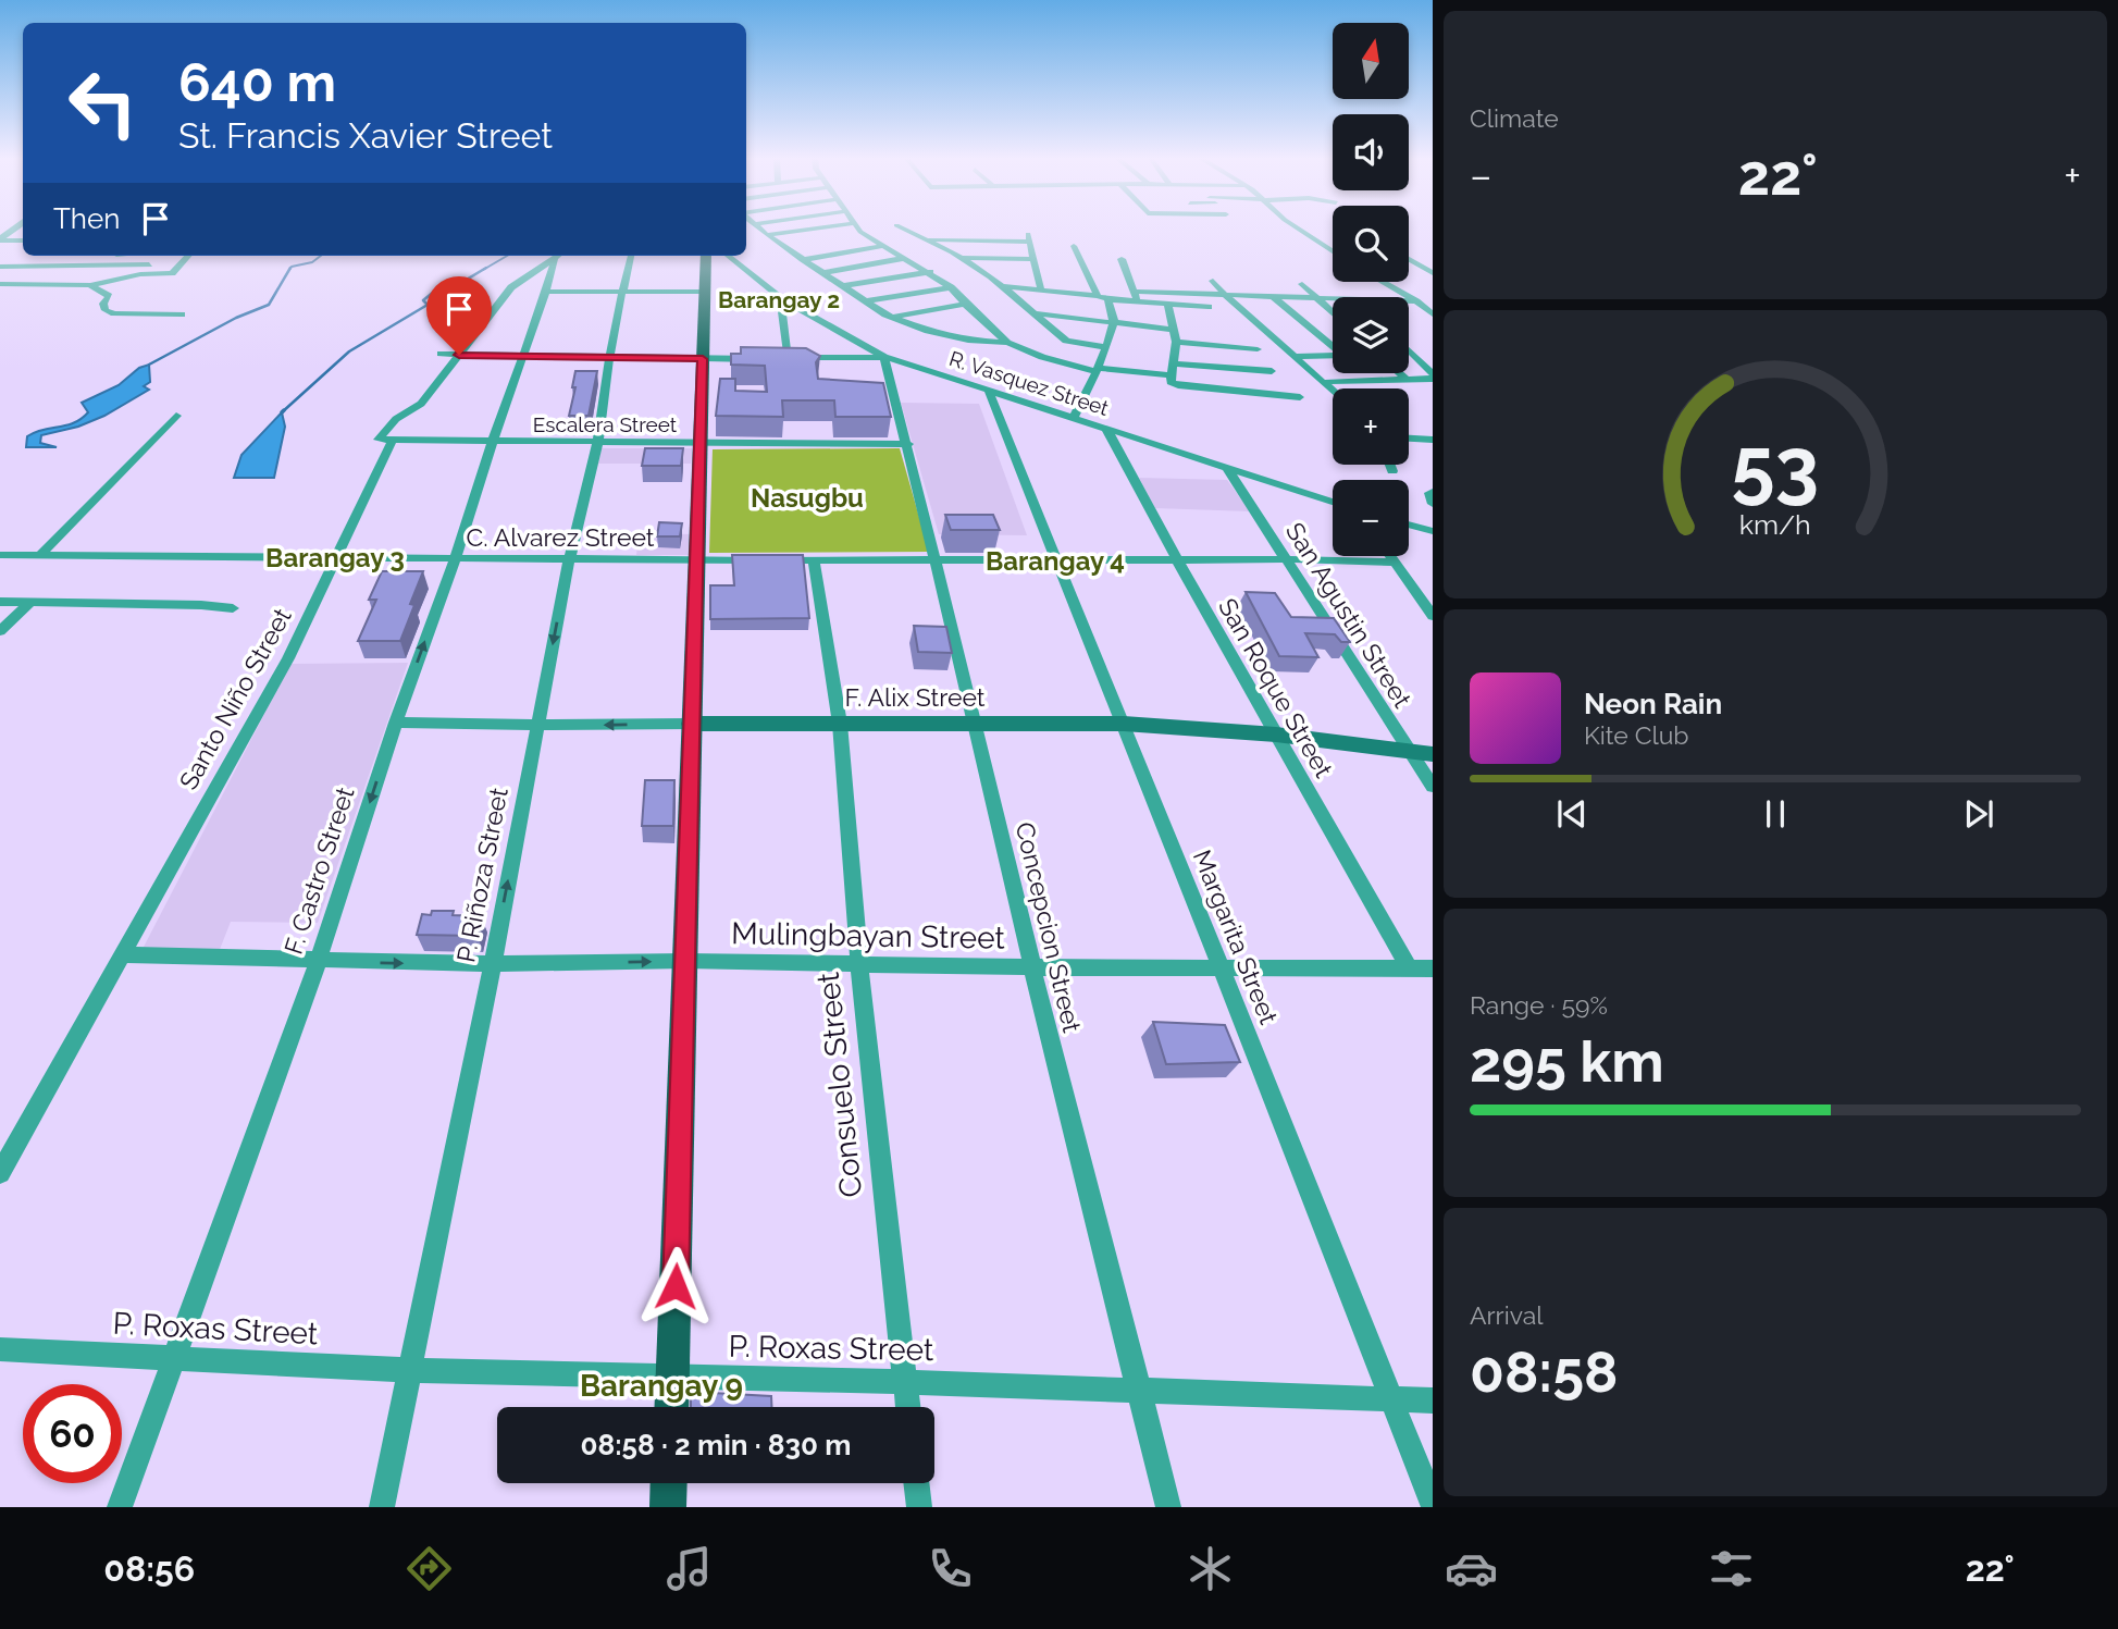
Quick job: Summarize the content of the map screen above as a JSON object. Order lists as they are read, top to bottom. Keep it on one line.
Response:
{"streets":{"main road":["F. Alix Street"],"street":["R. Vasquez Street","Escalera Street","C. Alvarez Street","San Agustin Street","San Roque Street","Santo Niño Street","F. Castro Street","P. Riñoza Street","Concepcion Street","Mulingbayan Street","Margarita Street","Consuelo Street","P. Roxas Street"]},"crossings":[["R. Vasquez Street","San Agustin Street"],["R. Vasquez Street","San Roque Street"],["R. Vasquez Street","Concepcion Street"],["R. Vasquez Street","Margarita Street"],["Escalera Street","Santo Niño Street"],["Escalera Street","F. Castro Street"],["Escalera Street","P. Riñoza Street"],["Escalera Street","Concepcion Street"],["C. Alvarez Street","San Agustin Street"],["C. Alvarez Street","San Roque Street"],["C. Alvarez Street","Santo Niño Street"],["C. Alvarez Street","F. Castro Street"],["C. Alvarez Street","P. Riñoza Street"],["C. Alvarez Street","Concepcion Street"],["C. Alvarez Street","Margarita Street"],["C. Alvarez Street","Consuelo Street"],["San Agustin Street","F. Alix Street"],["San Roque Street","F. Alix Street"],["San Roque Street","Mulingbayan Street"],["F. Alix Street","F. Castro Street"],["F. Alix Street","P. Riñoza Street"],["F. Alix Street","Concepcion Street"],["F. Alix Street","Margarita Street"],["F. Alix Street","Consuelo Street"],["Santo Niño Street","Mulingbayan Street"],["F. Castro Street","Mulingbayan Street"],["F. Castro Street","P. Roxas Street"],["P. Riñoza Street","Mulingbayan Street"],["P. Riñoza Street","P. Roxas Street"],["Concepcion Street","Mulingbayan Street"],["Concepcion Street","P. Roxas Street"],["Mulingbayan Street","Margarita Street"],["Mulingbayan Street","Consuelo Street"],["Margarita Street","P. Roxas Street"],["Consuelo Street","P. Roxas Street"]],"districts":["Barangay 2","Nasugbu","Barangay 3","Barangay 4","Barangay 9"],"north":"top","page":{"tile":["Climate",["Range · 59%","295 km"],["Arrival","08:58"]],"map_buttons":["+","−"],"turn":["640 m","St. Francis Xavier Street"],"heat":["−","22°","+"],"then":"Then","song":["Neon Rain","Kite Club"],"limit":"60","trip":"08:58 · 2 min · 830 m","tabs":["08:56","22°"],"gauge":["53","km/h"]}}
